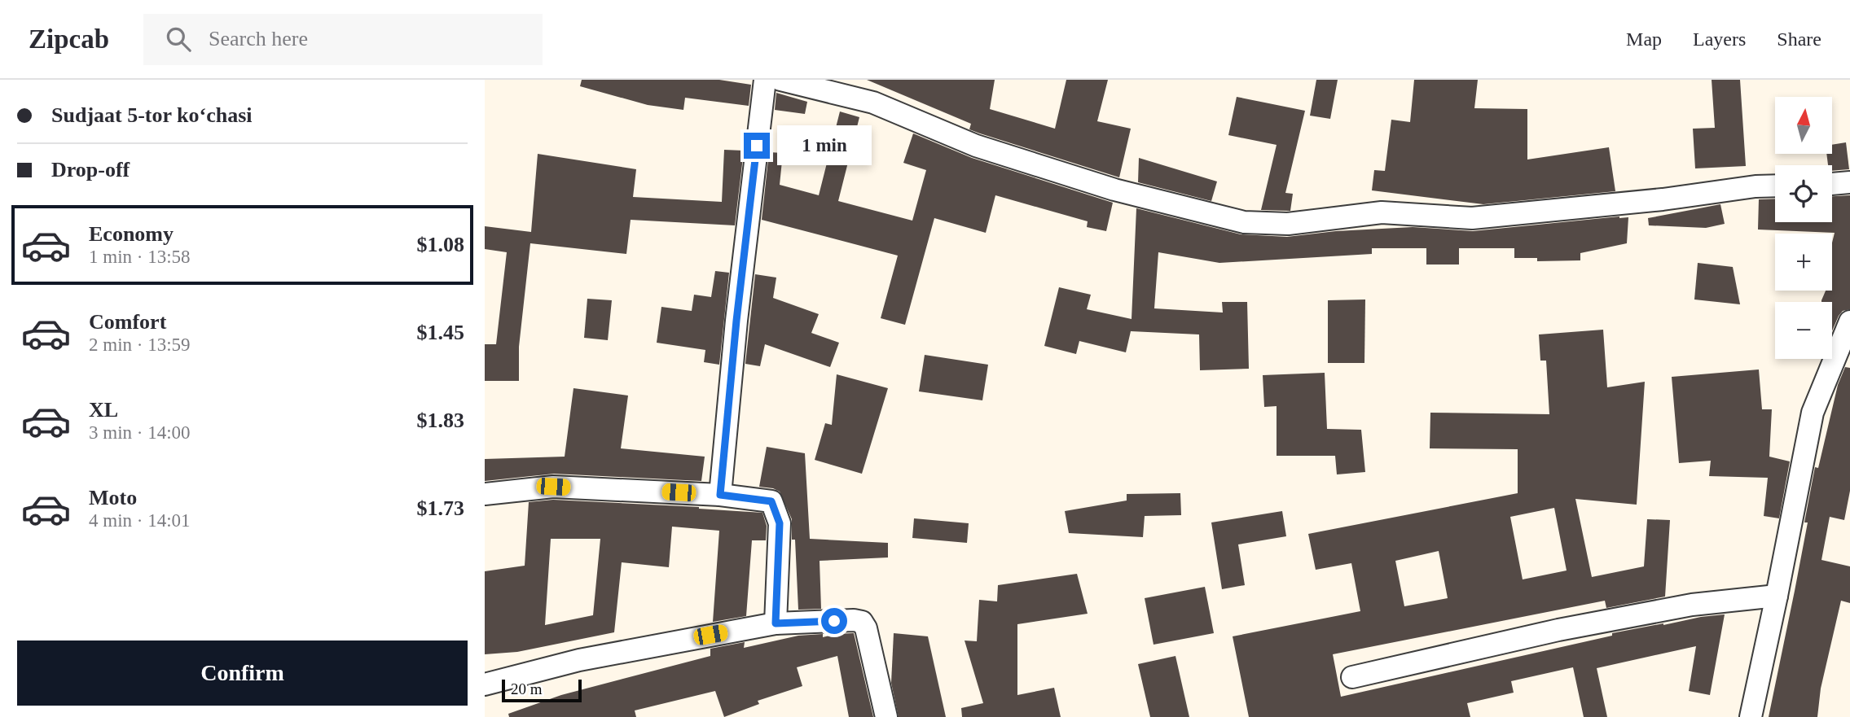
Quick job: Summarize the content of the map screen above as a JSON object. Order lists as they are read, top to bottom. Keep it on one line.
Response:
{"scale_bar":"20 m","north":"top","page":{"header":"Zipcab","search":"Search here","nav":["Map","Layers","Share"],"banner":["Sudjaat 5-tor koʻchasi","Drop-off"],"map_buttons":["+","−"],"bubble":"1 min","list":[{"name":"Economy","note":"1 min · 13:58","value":"$1.08"},{"name":"Comfort","note":"2 min · 13:59","value":"$1.45"},{"name":"XL","note":"3 min · 14:00","value":"$1.83"},{"name":"Moto","note":"4 min · 14:01","value":"$1.73"}],"buttons":"Confirm","scale":"20 m"}}
